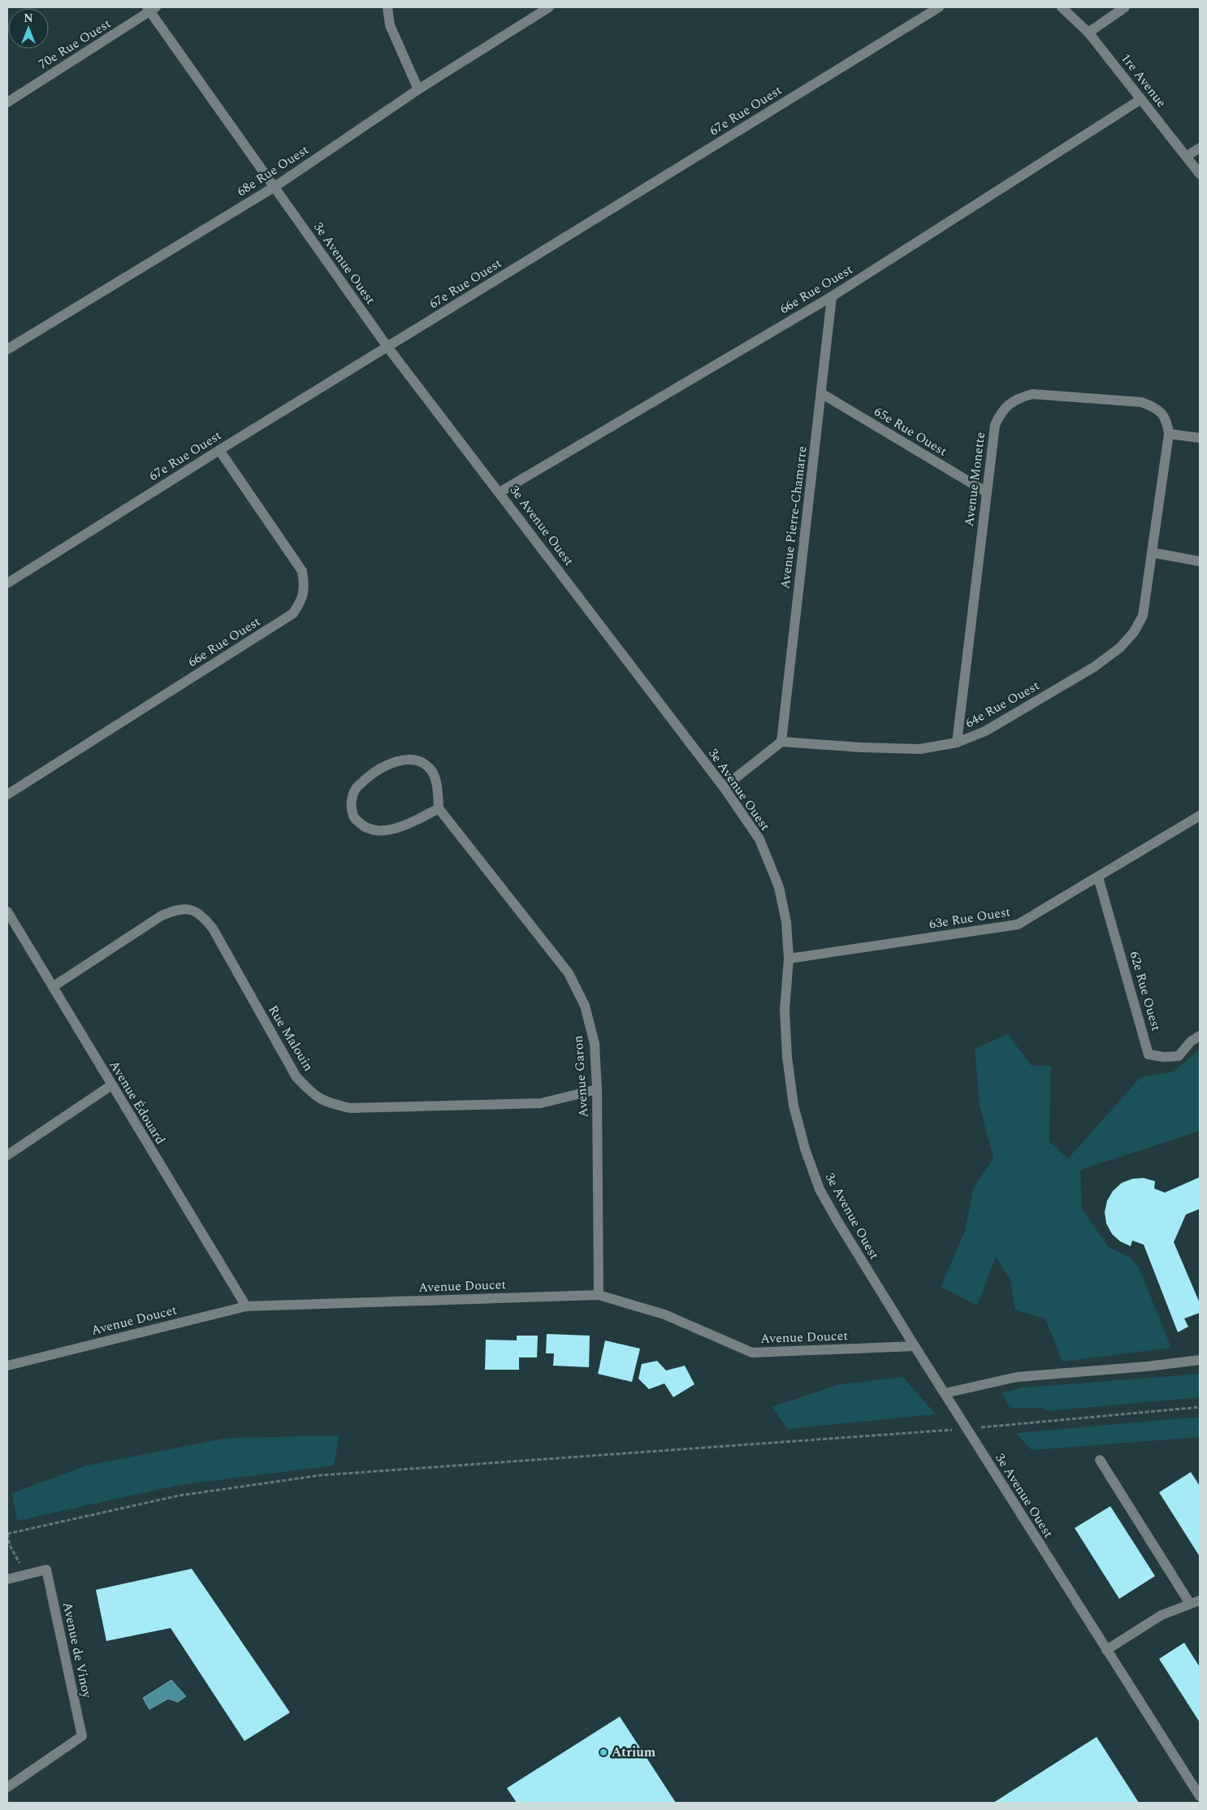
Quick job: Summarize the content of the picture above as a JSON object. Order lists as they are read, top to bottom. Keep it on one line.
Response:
{"streets":{"street":["70e Rue Ouest","1re Avenue","67e Rue Ouest","68e Rue Ouest","3e Avenue Ouest","66e Rue Ouest","65e Rue Ouest","Avenue Monette","Avenue Pierre-Chamarre","64e Rue Ouest","63e Rue Ouest","62e Rue Ouest","Rue Malouin","Avenue Garon","Avenue Édouard","Avenue Doucet","Avenue de Vinoy"]},"crossings":[["70e Rue Ouest","3e Avenue Ouest"],["1re Avenue","66e Rue Ouest"],["67e Rue Ouest","3e Avenue Ouest"],["67e Rue Ouest","66e Rue Ouest"],["68e Rue Ouest","3e Avenue Ouest"],["3e Avenue Ouest","66e Rue Ouest"],["3e Avenue Ouest","63e Rue Ouest"],["3e Avenue Ouest","Avenue Doucet"],["66e Rue Ouest","Avenue Pierre-Chamarre"],["65e Rue Ouest","Avenue Monette"],["65e Rue Ouest","Avenue Pierre-Chamarre"],["Avenue Monette","64e Rue Ouest"],["Avenue Pierre-Chamarre","64e Rue Ouest"],["63e Rue Ouest","62e Rue Ouest"],["Rue Malouin","Avenue Garon"],["Rue Malouin","Avenue Édouard"],["Avenue Garon","Avenue Doucet"],["Avenue Édouard","Avenue Doucet"]],"places":["Atrium"],"north":"top"}
